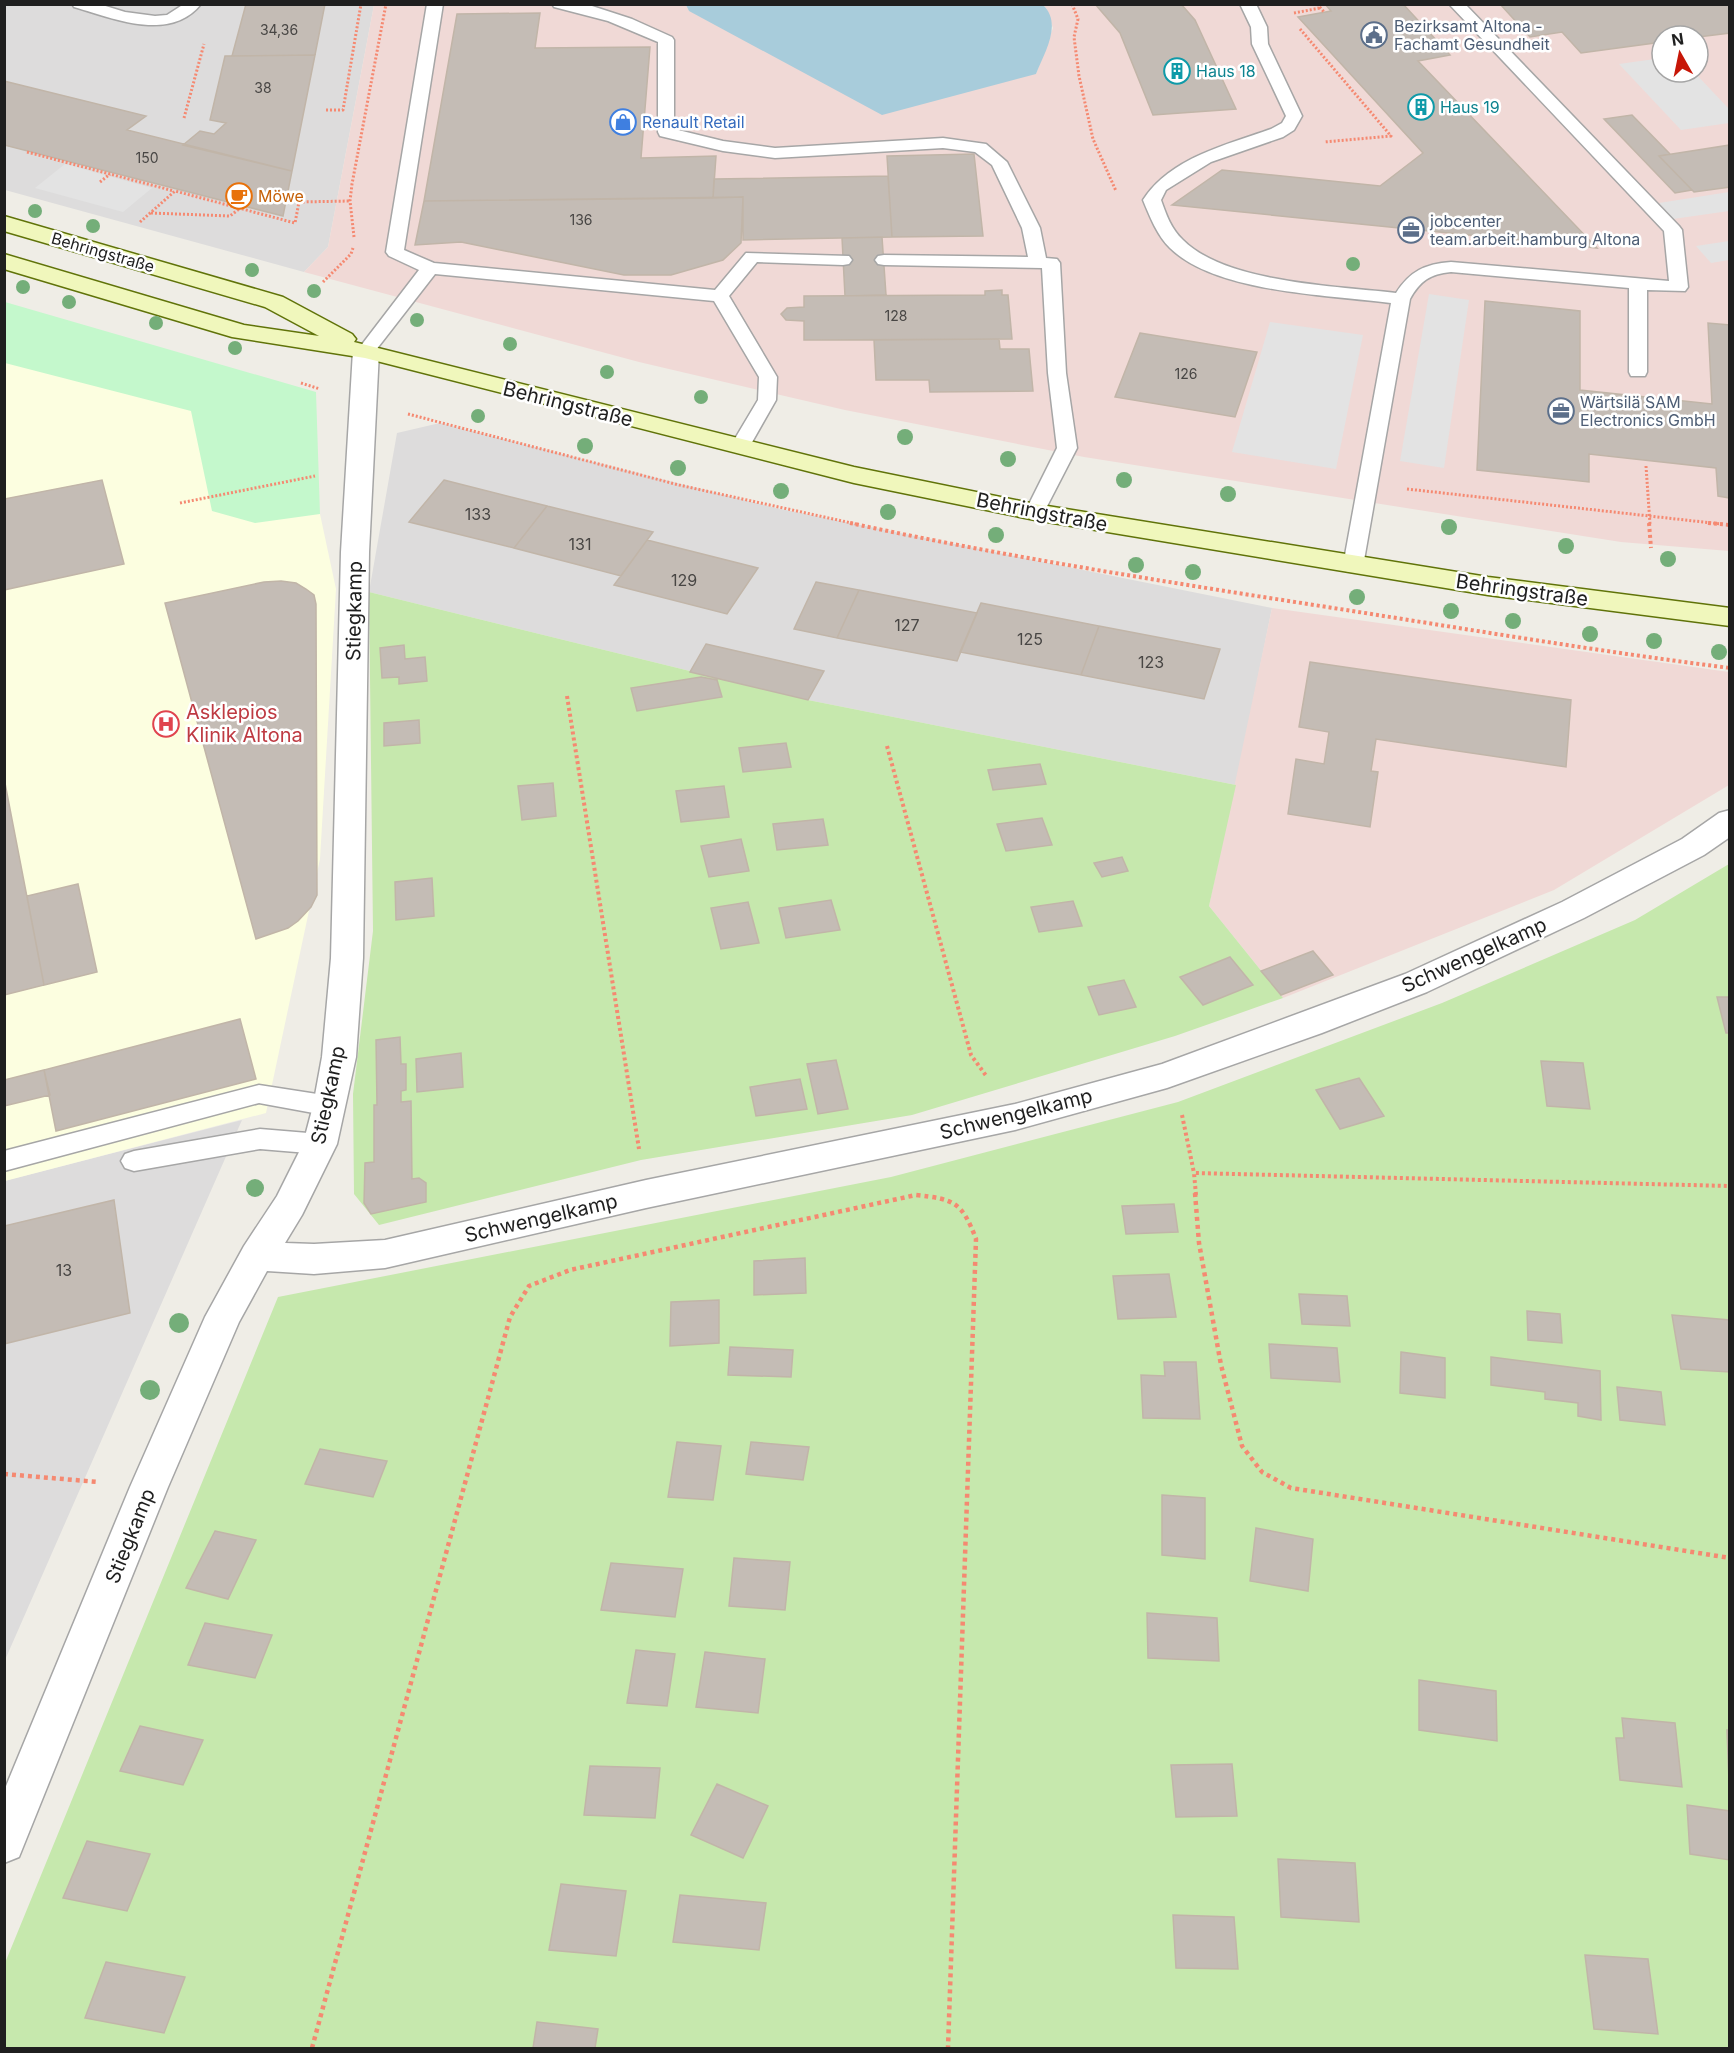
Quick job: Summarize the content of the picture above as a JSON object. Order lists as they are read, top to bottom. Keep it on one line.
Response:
{"streets":{"main road":["Behringstraße"],"street":["Stiegkamp","Schwengelkamp"]},"crossings":[["Behringstraße","Stiegkamp"],["Stiegkamp","Schwengelkamp"]],"places":{"public building":["Bezirksamt Altona - Fachamt Gesundheit"],"building":["Haus 18","Haus 19"],"shop":["Renault Retail"],"cafe":["Möwe"],"office":["jobcenter team.arbeit.hamburg Altona","Wärtsilä SAM Electronics GmbH"],"hospital":["Asklepios Klinik Altona"]},"house_numbers":["34,36","38","150","136","128","126","133","131","129","127","125","123","13"],"north":"top"}
